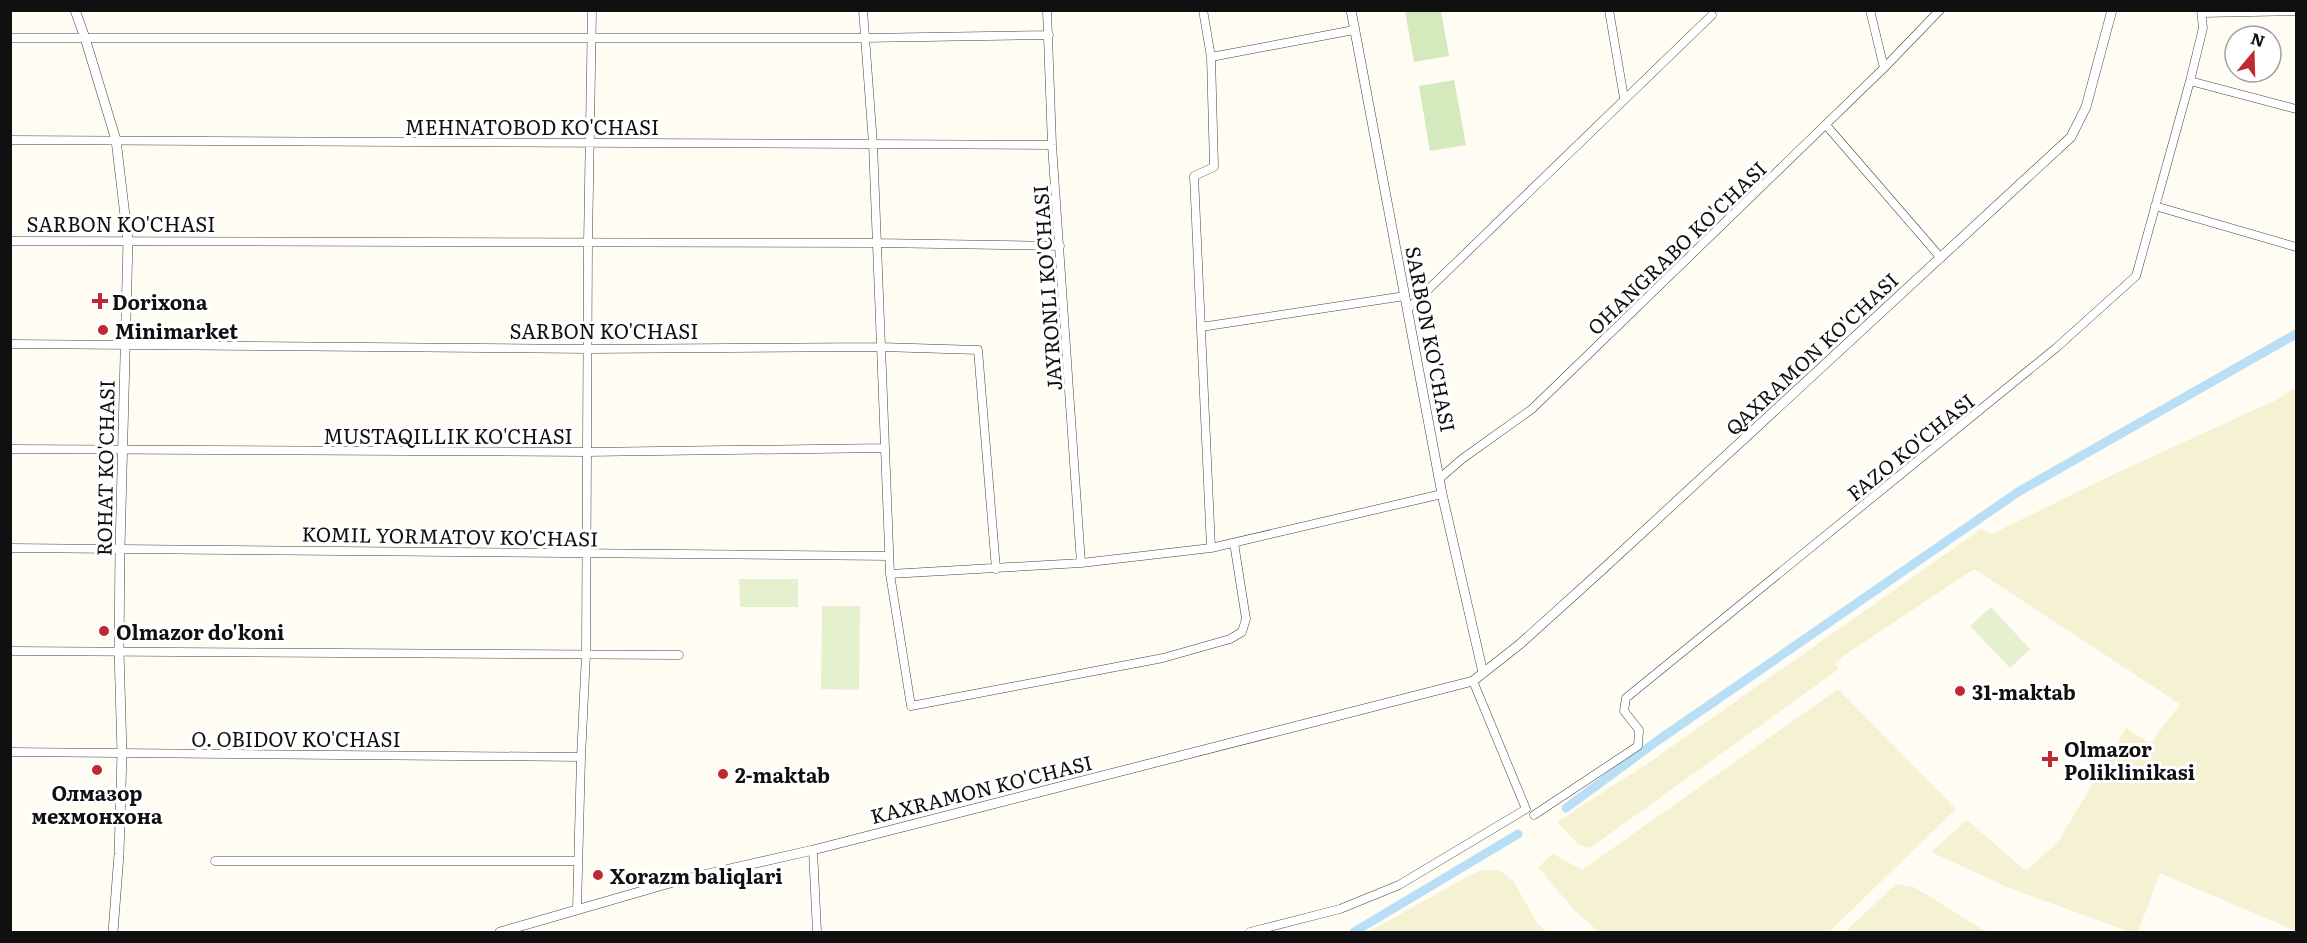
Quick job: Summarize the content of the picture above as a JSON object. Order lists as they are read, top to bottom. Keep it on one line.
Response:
{"streets":{"street":["MEHNATOBOD KO'CHASI","SARBON KO'CHASI","OHANGRABO KO'CHASI","JAYRONLI KO'CHASI","QAXRAMON KO'CHASI","MUSTAQILLIK KO'CHASI","FAZO KO'CHASI","ROHAT KO'CHASI","KOMIL YORMATOV KO'CHASI","O. OBIDOV KO'CHASI","KAXRAMON KO'CHASI"]},"crossings":[["MEHNATOBOD KO'CHASI","JAYRONLI KO'CHASI"],["MEHNATOBOD KO'CHASI","ROHAT KO'CHASI"],["SARBON KO'CHASI","OHANGRABO KO'CHASI"],["SARBON KO'CHASI","JAYRONLI KO'CHASI"],["SARBON KO'CHASI","QAXRAMON KO'CHASI"],["SARBON KO'CHASI","ROHAT KO'CHASI"],["QAXRAMON KO'CHASI","KAXRAMON KO'CHASI"],["MUSTAQILLIK KO'CHASI","ROHAT KO'CHASI"],["ROHAT KO'CHASI","KOMIL YORMATOV KO'CHASI"],["ROHAT KO'CHASI","O. OBIDOV KO'CHASI"]],"places":{"health":["Dorixona","Olmazor Poliklinikasi"],"other":["Minimarket","Olmazor do'koni","31-maktab","Олмазор мехмонхона","2-maktab","Xorazm baliqlari"]},"north":"top"}
